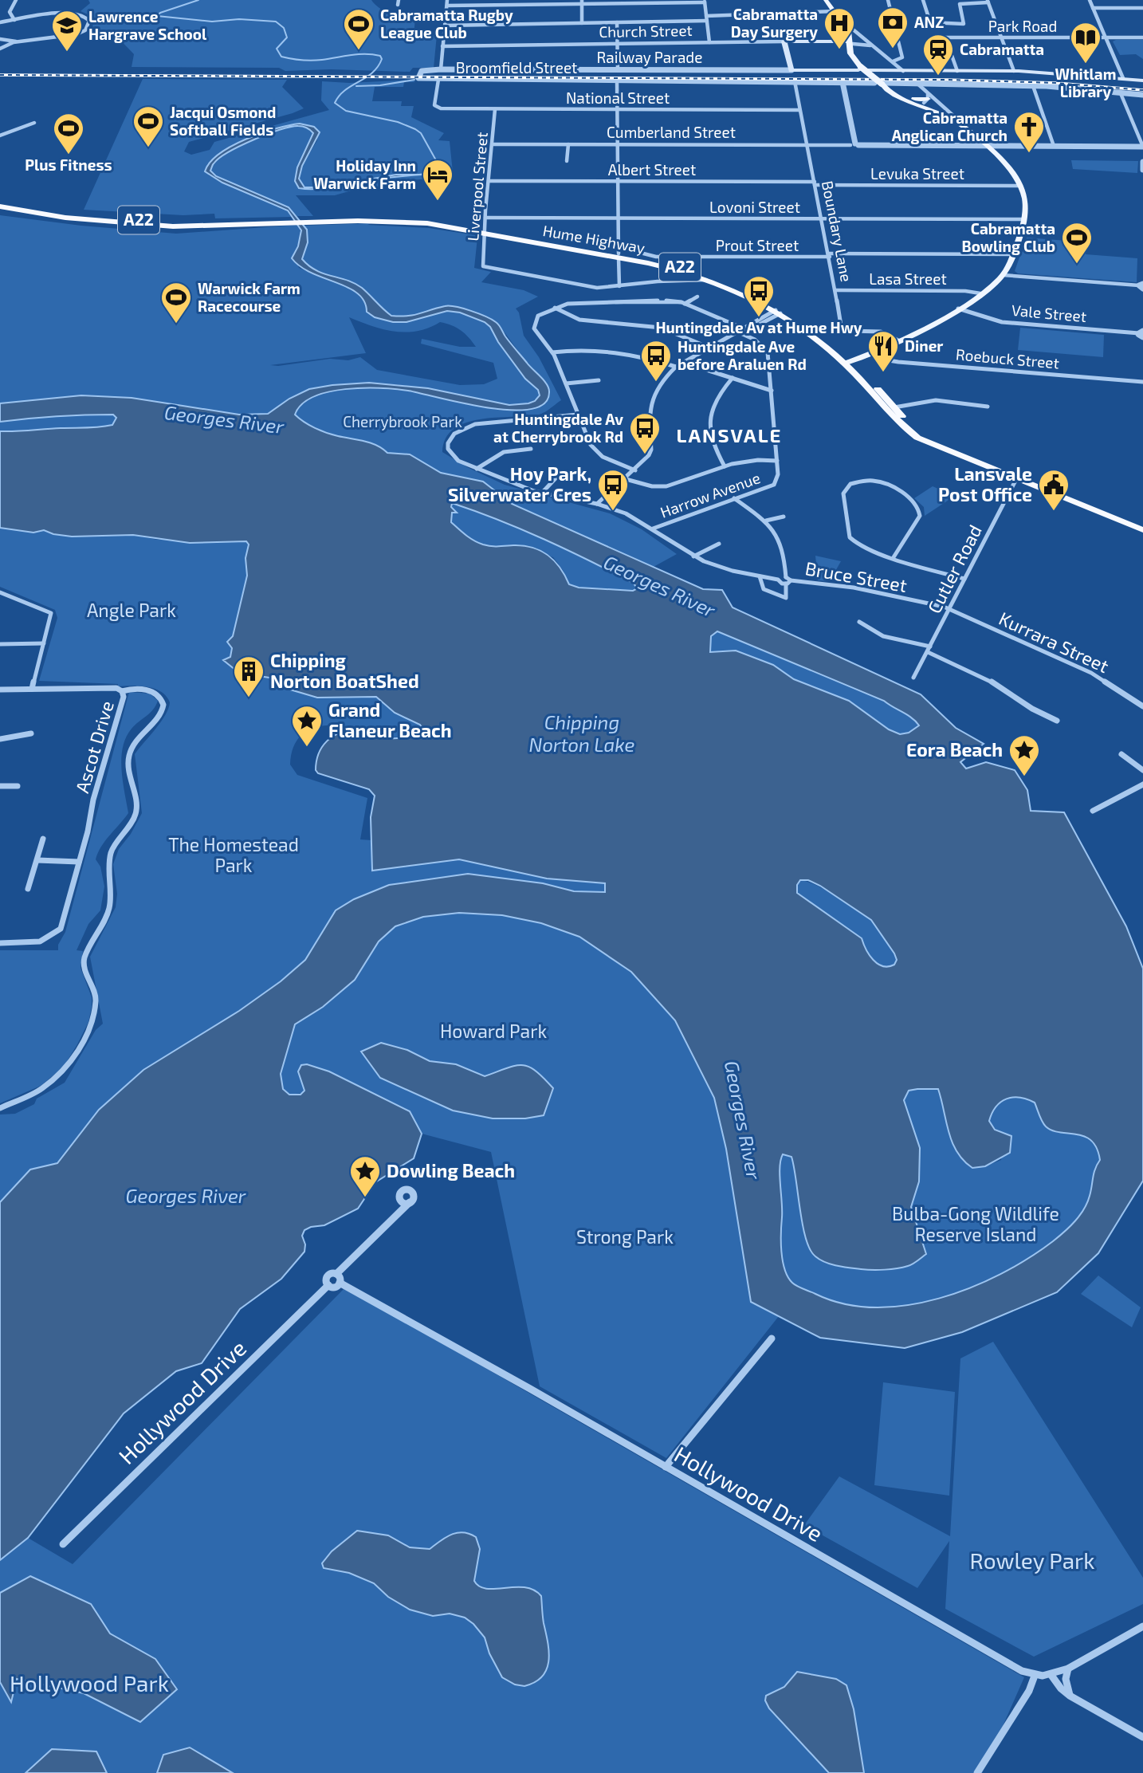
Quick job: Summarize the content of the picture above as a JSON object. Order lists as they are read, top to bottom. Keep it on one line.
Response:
{"streets":{"highway":["A22","Hume Highway"],"main road":["Church Street","Railway Parade"],"street":["Park Road","Broomfield Street","National Street","Cumberland Street","Albert Street","Levuka Street","Liverpool Street","Lovoni Street","Boundary Lane","Prout Street","Lasa Street","Vale Street","Roebuck Street","Harrow Avenue","Cutler Road","Bruce Street","Kurrara Street","Ascot Drive","Hollywood Drive"]},"crossings":[["Railway Parade","Broomfield Street"],["Broomfield Street","National Street"],["Broomfield Street","Boundary Lane"],["National Street","Liverpool Street"],["National Street","Boundary Lane"],["Cumberland Street","Liverpool Street"],["Cumberland Street","Boundary Lane"],["Albert Street","Levuka Street"],["Albert Street","Liverpool Street"],["Albert Street","Boundary Lane"],["Levuka Street","Boundary Lane"],["Liverpool Street","Lovoni Street"],["Liverpool Street","Hume Highway"],["Lovoni Street","Boundary Lane"],["Boundary Lane","Prout Street"],["Boundary Lane","Lasa Street"],["Hume Highway","Prout Street"],["Hume Highway","Cutler Road"],["Cutler Road","Bruce Street"],["Cutler Road","Kurrara Street"],["Bruce Street","Kurrara Street"]],"districts":["LANSVALE"],"water":["Georges River","Chipping Norton Lake"],"parks":["Cherrybrook Park","Angle Park","The Homestead Park","Howard Park","Bulba-Gong Wildlife Reserve Island","Strong Park","Rowley Park","Hollywood Park"],"places":{"bank":["ANZ"],"hospital":["Cabramatta Day Surgery"],"sports":["Cabramatta Rugby League Club","Jacqui Osmond Softball Fields","Plus Fitness","Cabramatta Bowling Club","Warwick Farm Racecourse"],"school or university":["Lawrence Hargrave School"],"library":["Whitlam Library"],"station":["Cabramatta"],"church":["Cabramatta Anglican Church"],"hotel":["Holiday Inn Warwick Farm"],"bus stop":["Huntingdale Av at Hume Hwy","Huntingdale Ave before Araluen Rd","Huntingdale Av at Cherrybrook Rd","Hoy Park, Silverwater Cres"],"restaurant":["Diner"],"public building":["Lansvale Post Office"],"building":["Chipping Norton BoatShed"],"place":["Grand Flaneur Beach","Eora Beach","Dowling Beach"]}}
